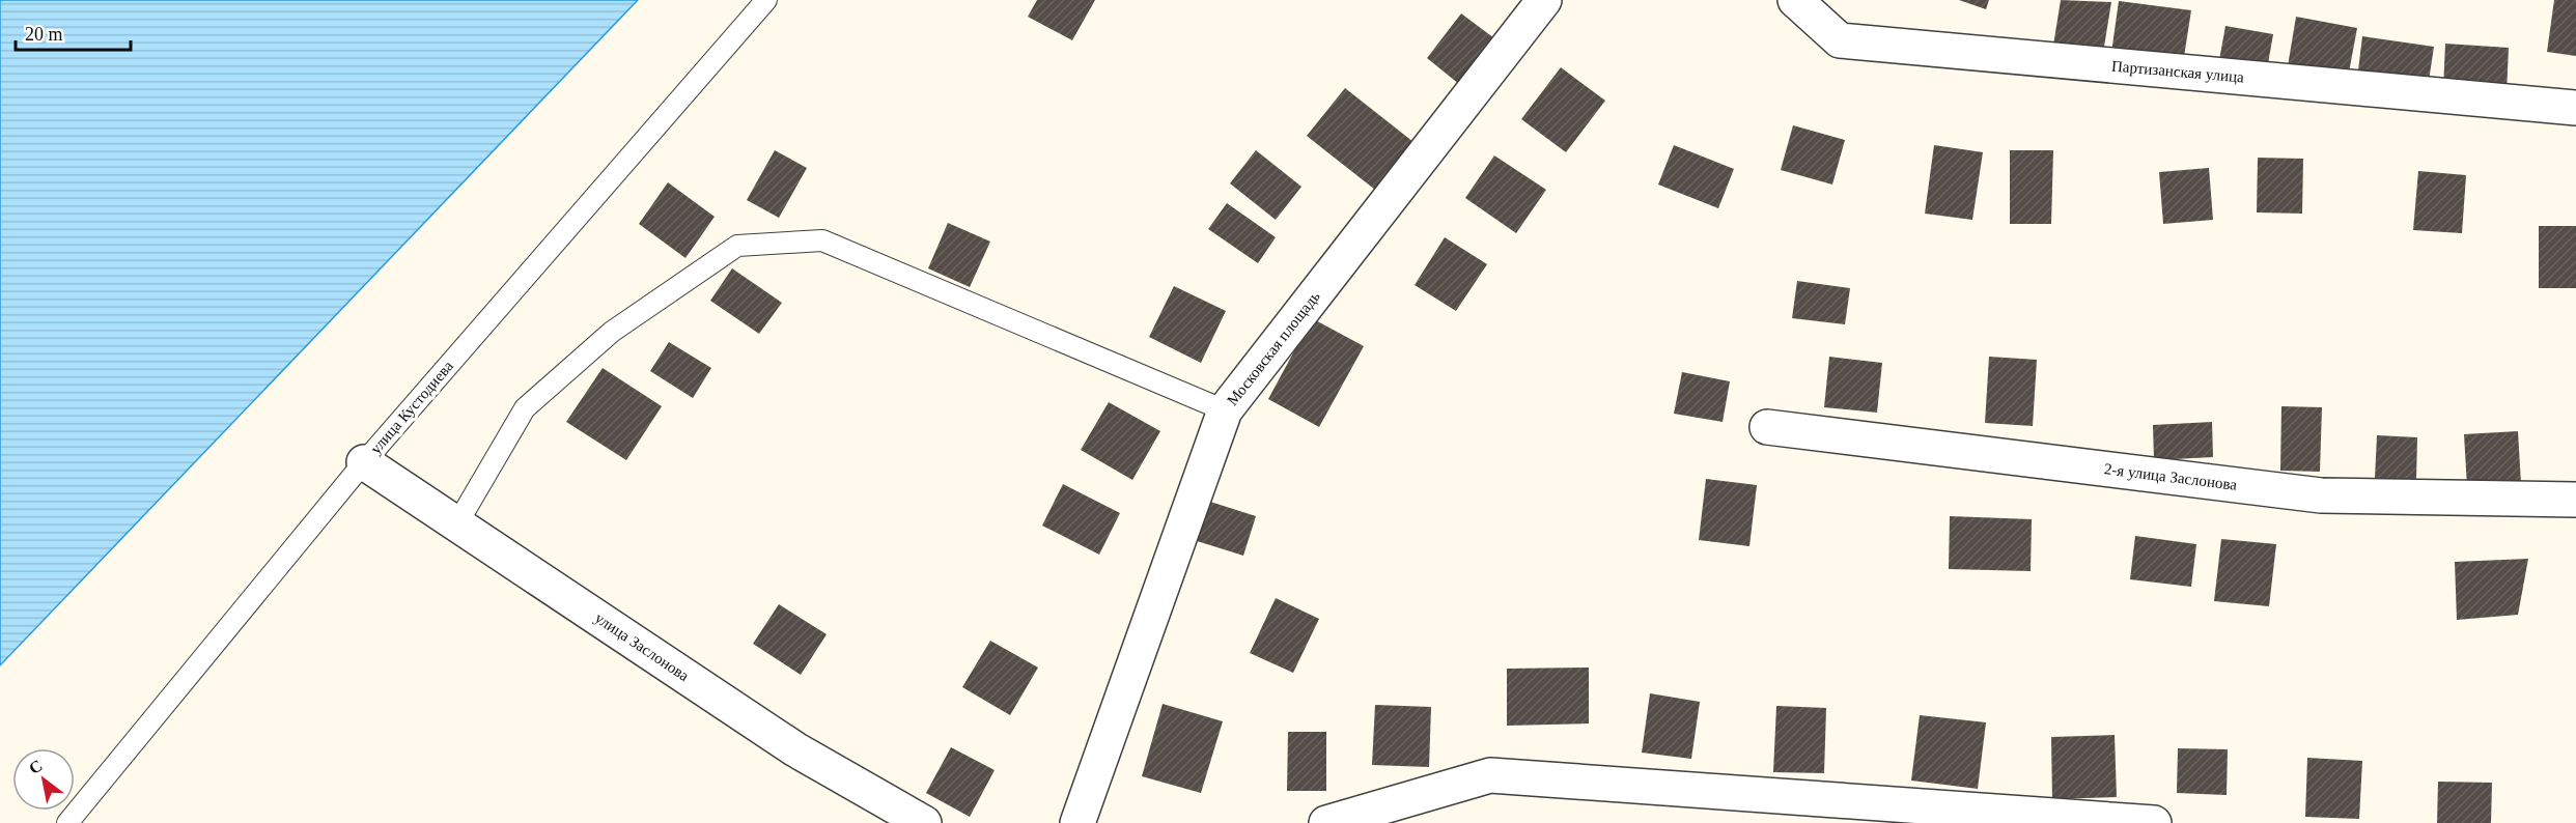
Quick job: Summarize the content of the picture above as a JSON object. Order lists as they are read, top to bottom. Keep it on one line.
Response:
{"streets":{"street":["Партизанская улица","Московская площадь","2-я улица Заслонова","улица Заслонова"],"lane":["улица Кустодиева"]},"crossings":[["улица Кустодиева","улица Заслонова"]],"scale_bar":"20 m","north":"top left"}
